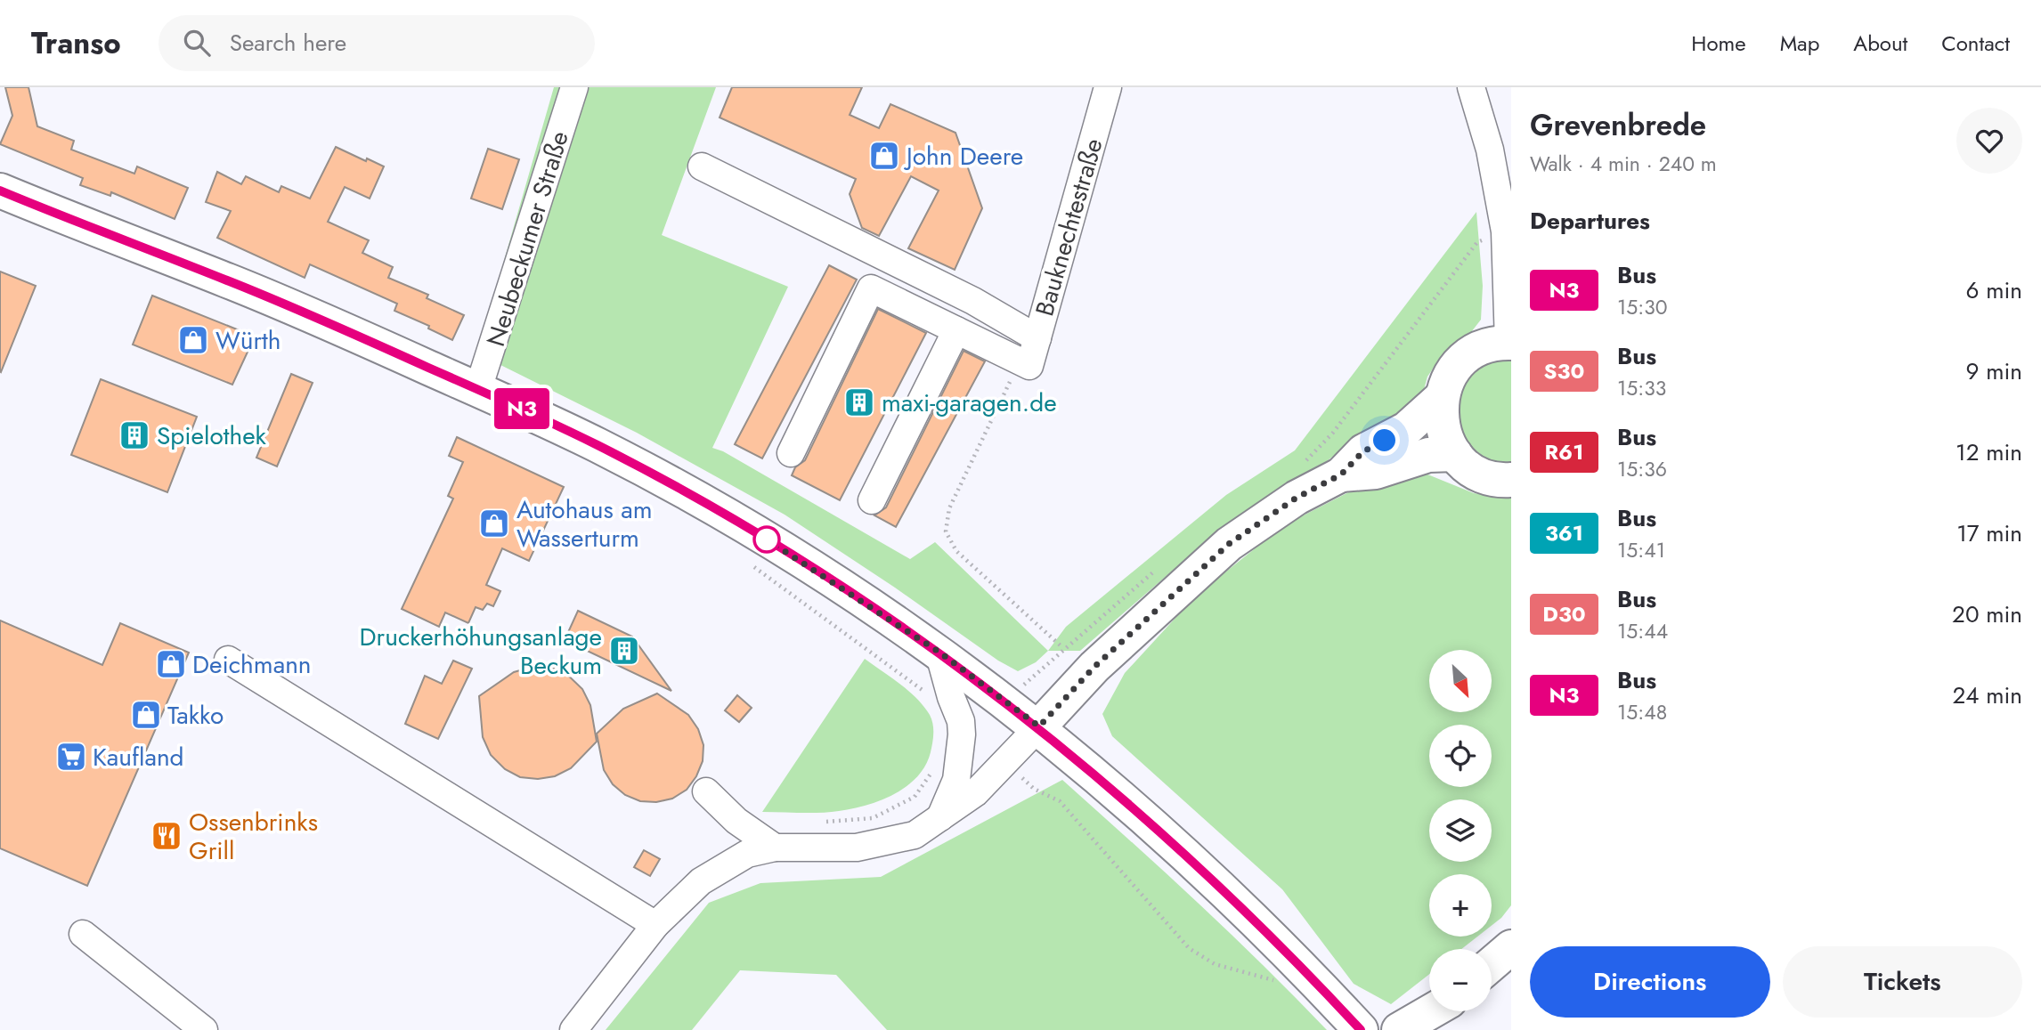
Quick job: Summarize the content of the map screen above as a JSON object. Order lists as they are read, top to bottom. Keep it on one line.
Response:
{"streets":{"street":["Bauknechtestraße","Neubeckumer Straße"]},"places":{"shop":["John Deere","Würth","Autohaus am Wasserturm","Deichmann","Takko"],"building":["maxi-garagen.de","Spielothek","Druckerhöhungsanlage Beckum"],"supermarket":["Kaufland"],"restaurant":["Ossenbrinks Grill"]},"lines":["bus line N3"],"north":"bottom right","page":{"header":"Transo","search":"Search here","nav":["Home","Map","About","Contact"],"on_map":"N3","heading":[["Grevenbrede","Walk · 4 min · 240 m"],"Departures"],"list":[{"mark":"N3","name":"Bus","note":"15:30","value":"6 min"},{"mark":"S30","name":"Bus","note":"15:33","value":"9 min"},{"mark":"R61","name":"Bus","note":"15:36","value":"12 min"},{"mark":"361","name":"Bus","note":"15:41","value":"17 min"},{"mark":"D30","name":"Bus","note":"15:44","value":"20 min"},{"mark":"N3","name":"Bus","note":"15:48","value":"24 min"}],"map_buttons":["+","−"],"buttons":["Directions","Tickets"]}}
